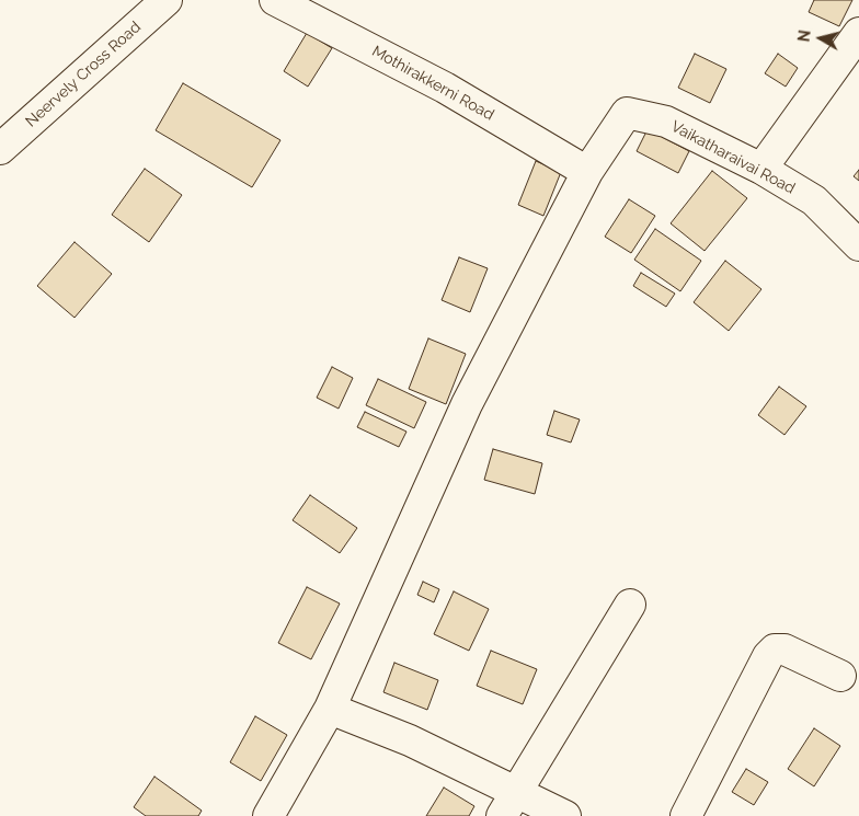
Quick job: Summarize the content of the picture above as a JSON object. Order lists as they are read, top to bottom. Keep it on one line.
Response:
{"streets":{"street":["Neervely Cross Road","Mothirakkerni Road","Vaikatharaivai Road"]},"crossings":[["Mothirakkerni Road","Vaikatharaivai Road"]],"north":"left"}
